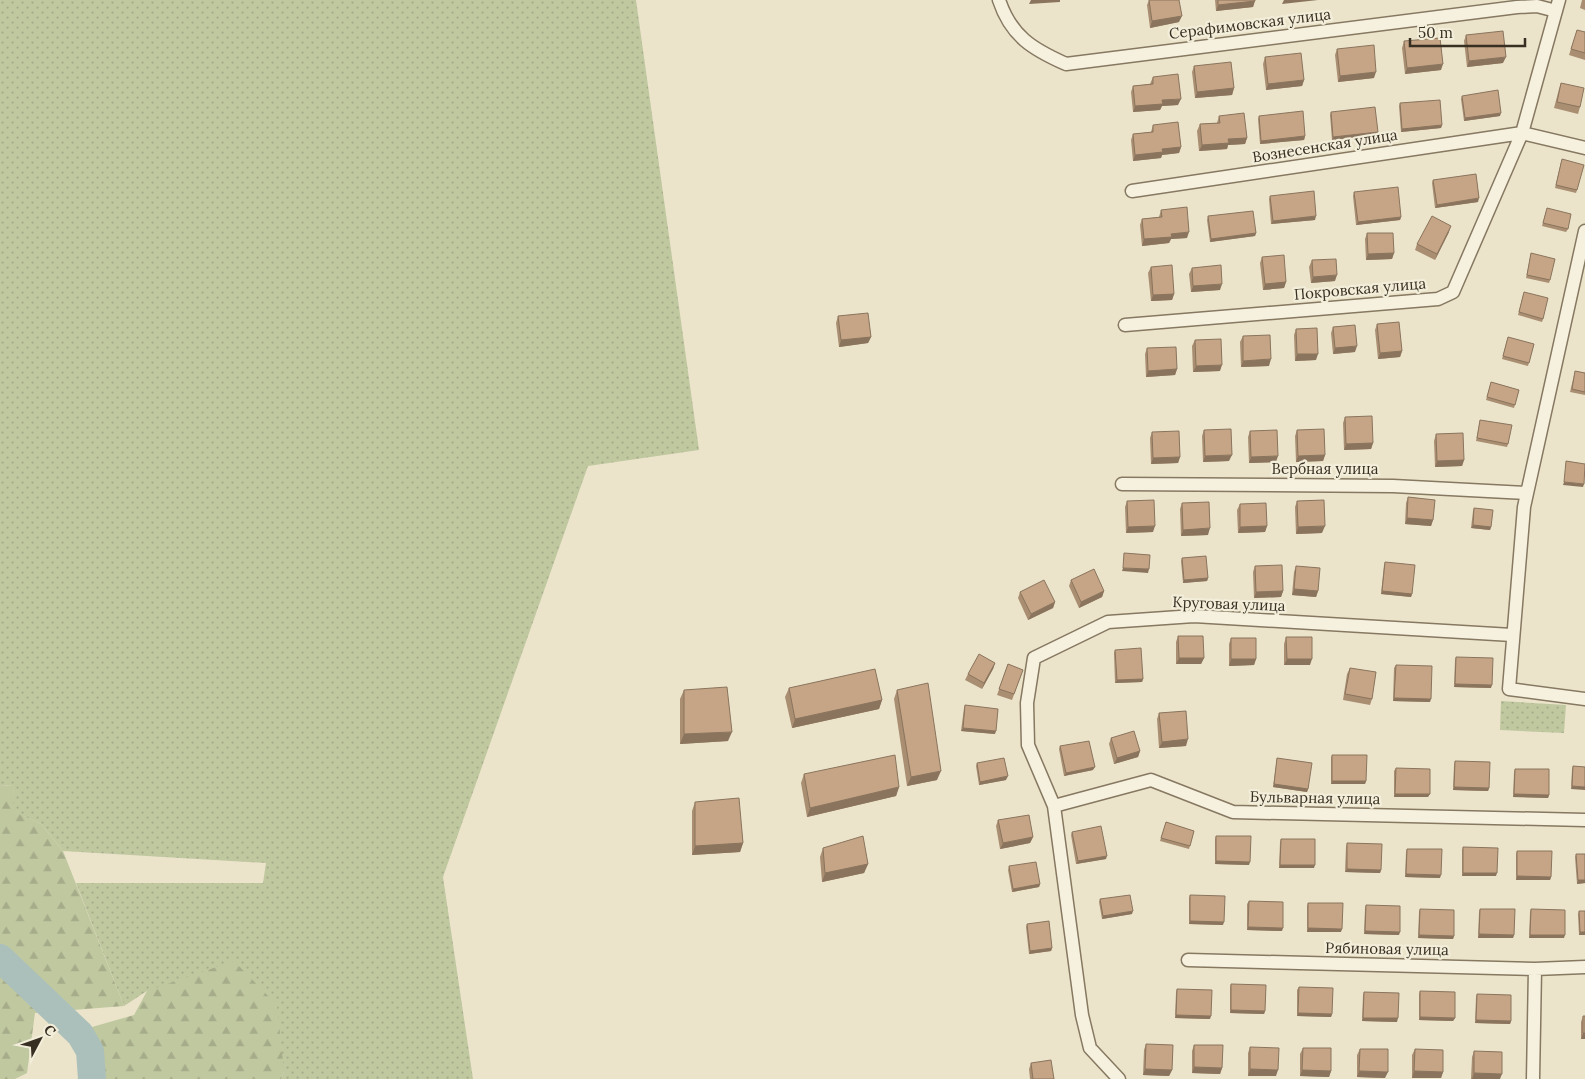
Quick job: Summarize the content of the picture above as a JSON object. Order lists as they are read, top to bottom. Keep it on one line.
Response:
{"streets":{"street":["Серафимовская улица","Вознесенская улица","Покровская улица","Вербная улица","Круговая улица","Бульварная улица","Рябиновая улица"]},"crossings":[["Серафимовская улица","Покровская улица"],["Вознесенская улица","Покровская улица"],["Круговая улица","Бульварная улица"]],"scale_bar":"50 m","north":"top right"}
